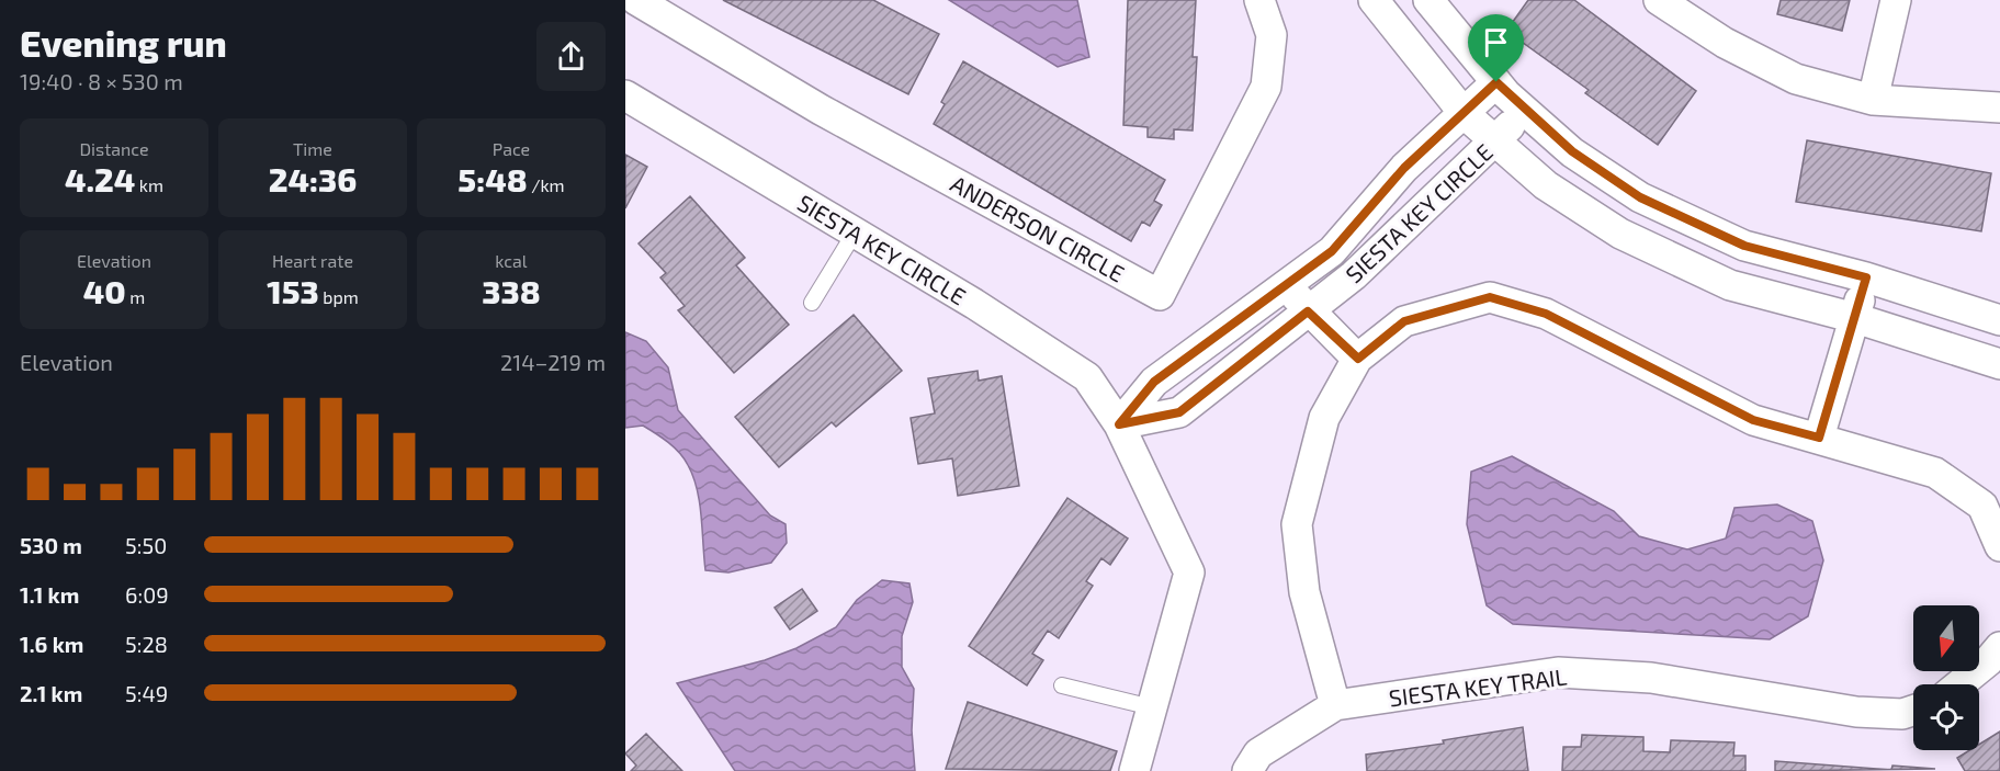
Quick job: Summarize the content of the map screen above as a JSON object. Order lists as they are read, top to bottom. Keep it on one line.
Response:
{"streets":{"street":["SIESTA KEY CIRCLE","ANDERSON CIRCLE","SIESTA KEY TRAIL"]},"north":"bottom","page":{"heading":["Evening run","19:40 · 8 × 530 m"],"stats":[["Distance","4.24 km"],["Time","24:36"],["Pace","5:48 /km"],["Elevation","40 m"],["Heart rate","153 bpm"],["kcal","338"]],"chart":["Elevation","214–219 m"],"list":[{"name":"530 m","note":"5:50"},{"name":"1.1 km","note":"6:09"},{"name":"1.6 km","note":"5:28"},{"name":"2.1 km","note":"5:49"}]}}
